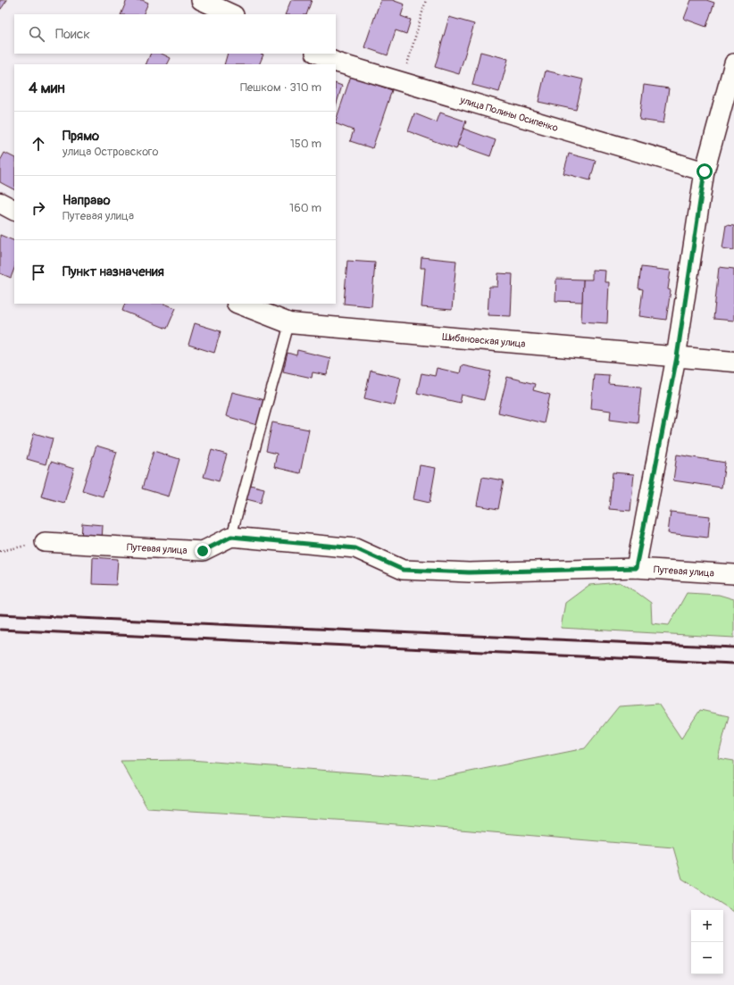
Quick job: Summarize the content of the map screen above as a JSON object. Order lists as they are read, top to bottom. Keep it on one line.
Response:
{"streets":{"street":["улица Полины Осипенко","Шибановская улица","Путевая улица"]},"page":{"search":"Поиск","heading":["4 мин","Пешком · 310 m"],"list":[["Прямо","улица Островского","150 m"],["Направо","Путевая улица","160 m"],"Пункт назначения"],"map_buttons":["+","−"]}}
